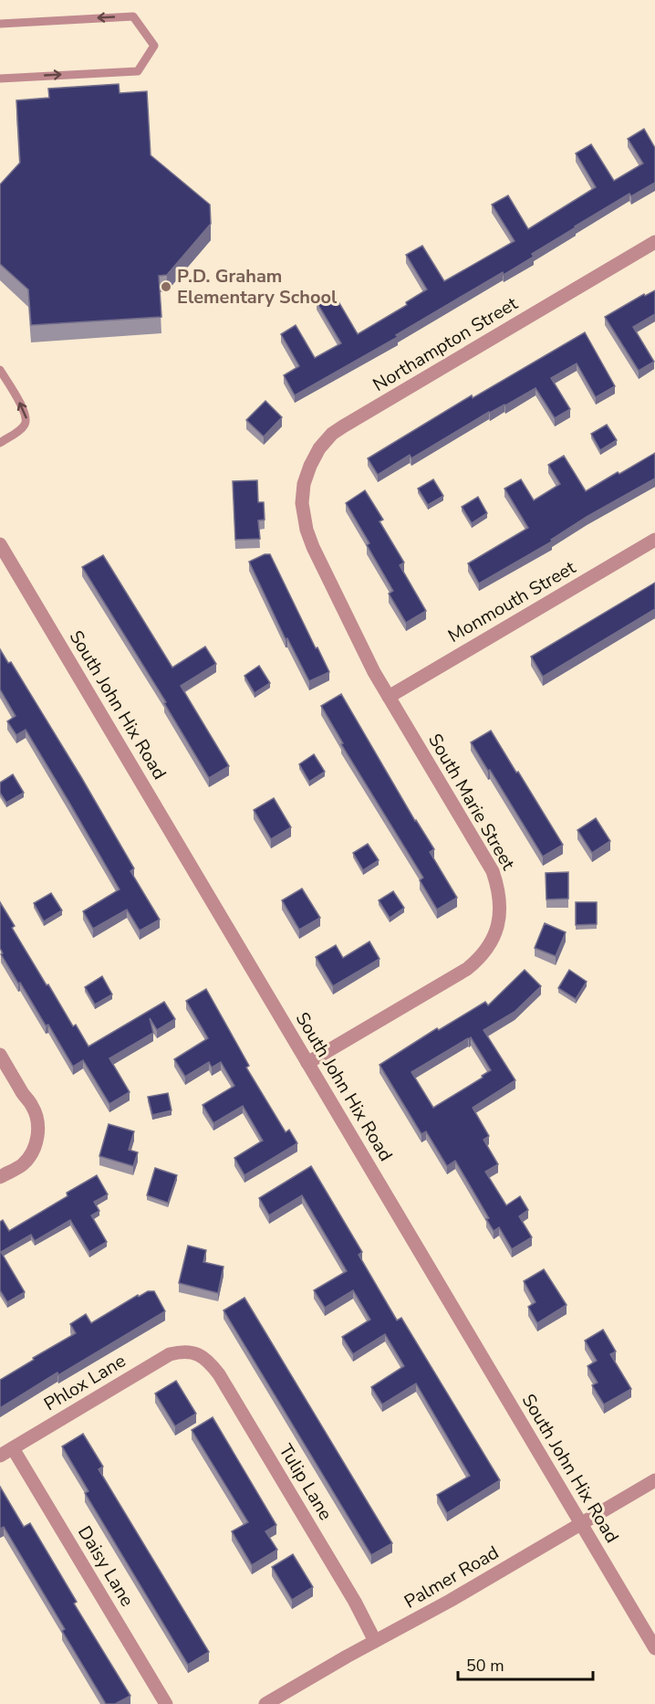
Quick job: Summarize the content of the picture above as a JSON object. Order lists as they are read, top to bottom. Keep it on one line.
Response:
{"streets":{"street":["Northampton Street","Monmouth Street","South John Hix Road","South Marie Street","Phlox Lane","Tulip Lane","Daisy Lane","Palmer Road"]},"crossings":[["Northampton Street","South Marie Street"],["Monmouth Street","South Marie Street"],["South John Hix Road","South Marie Street"],["South John Hix Road","Palmer Road"],["Phlox Lane","Tulip Lane"],["Phlox Lane","Daisy Lane"],["Tulip Lane","Palmer Road"]],"places":["P.D. Graham Elementary School"],"scale_bar":"50 m"}
